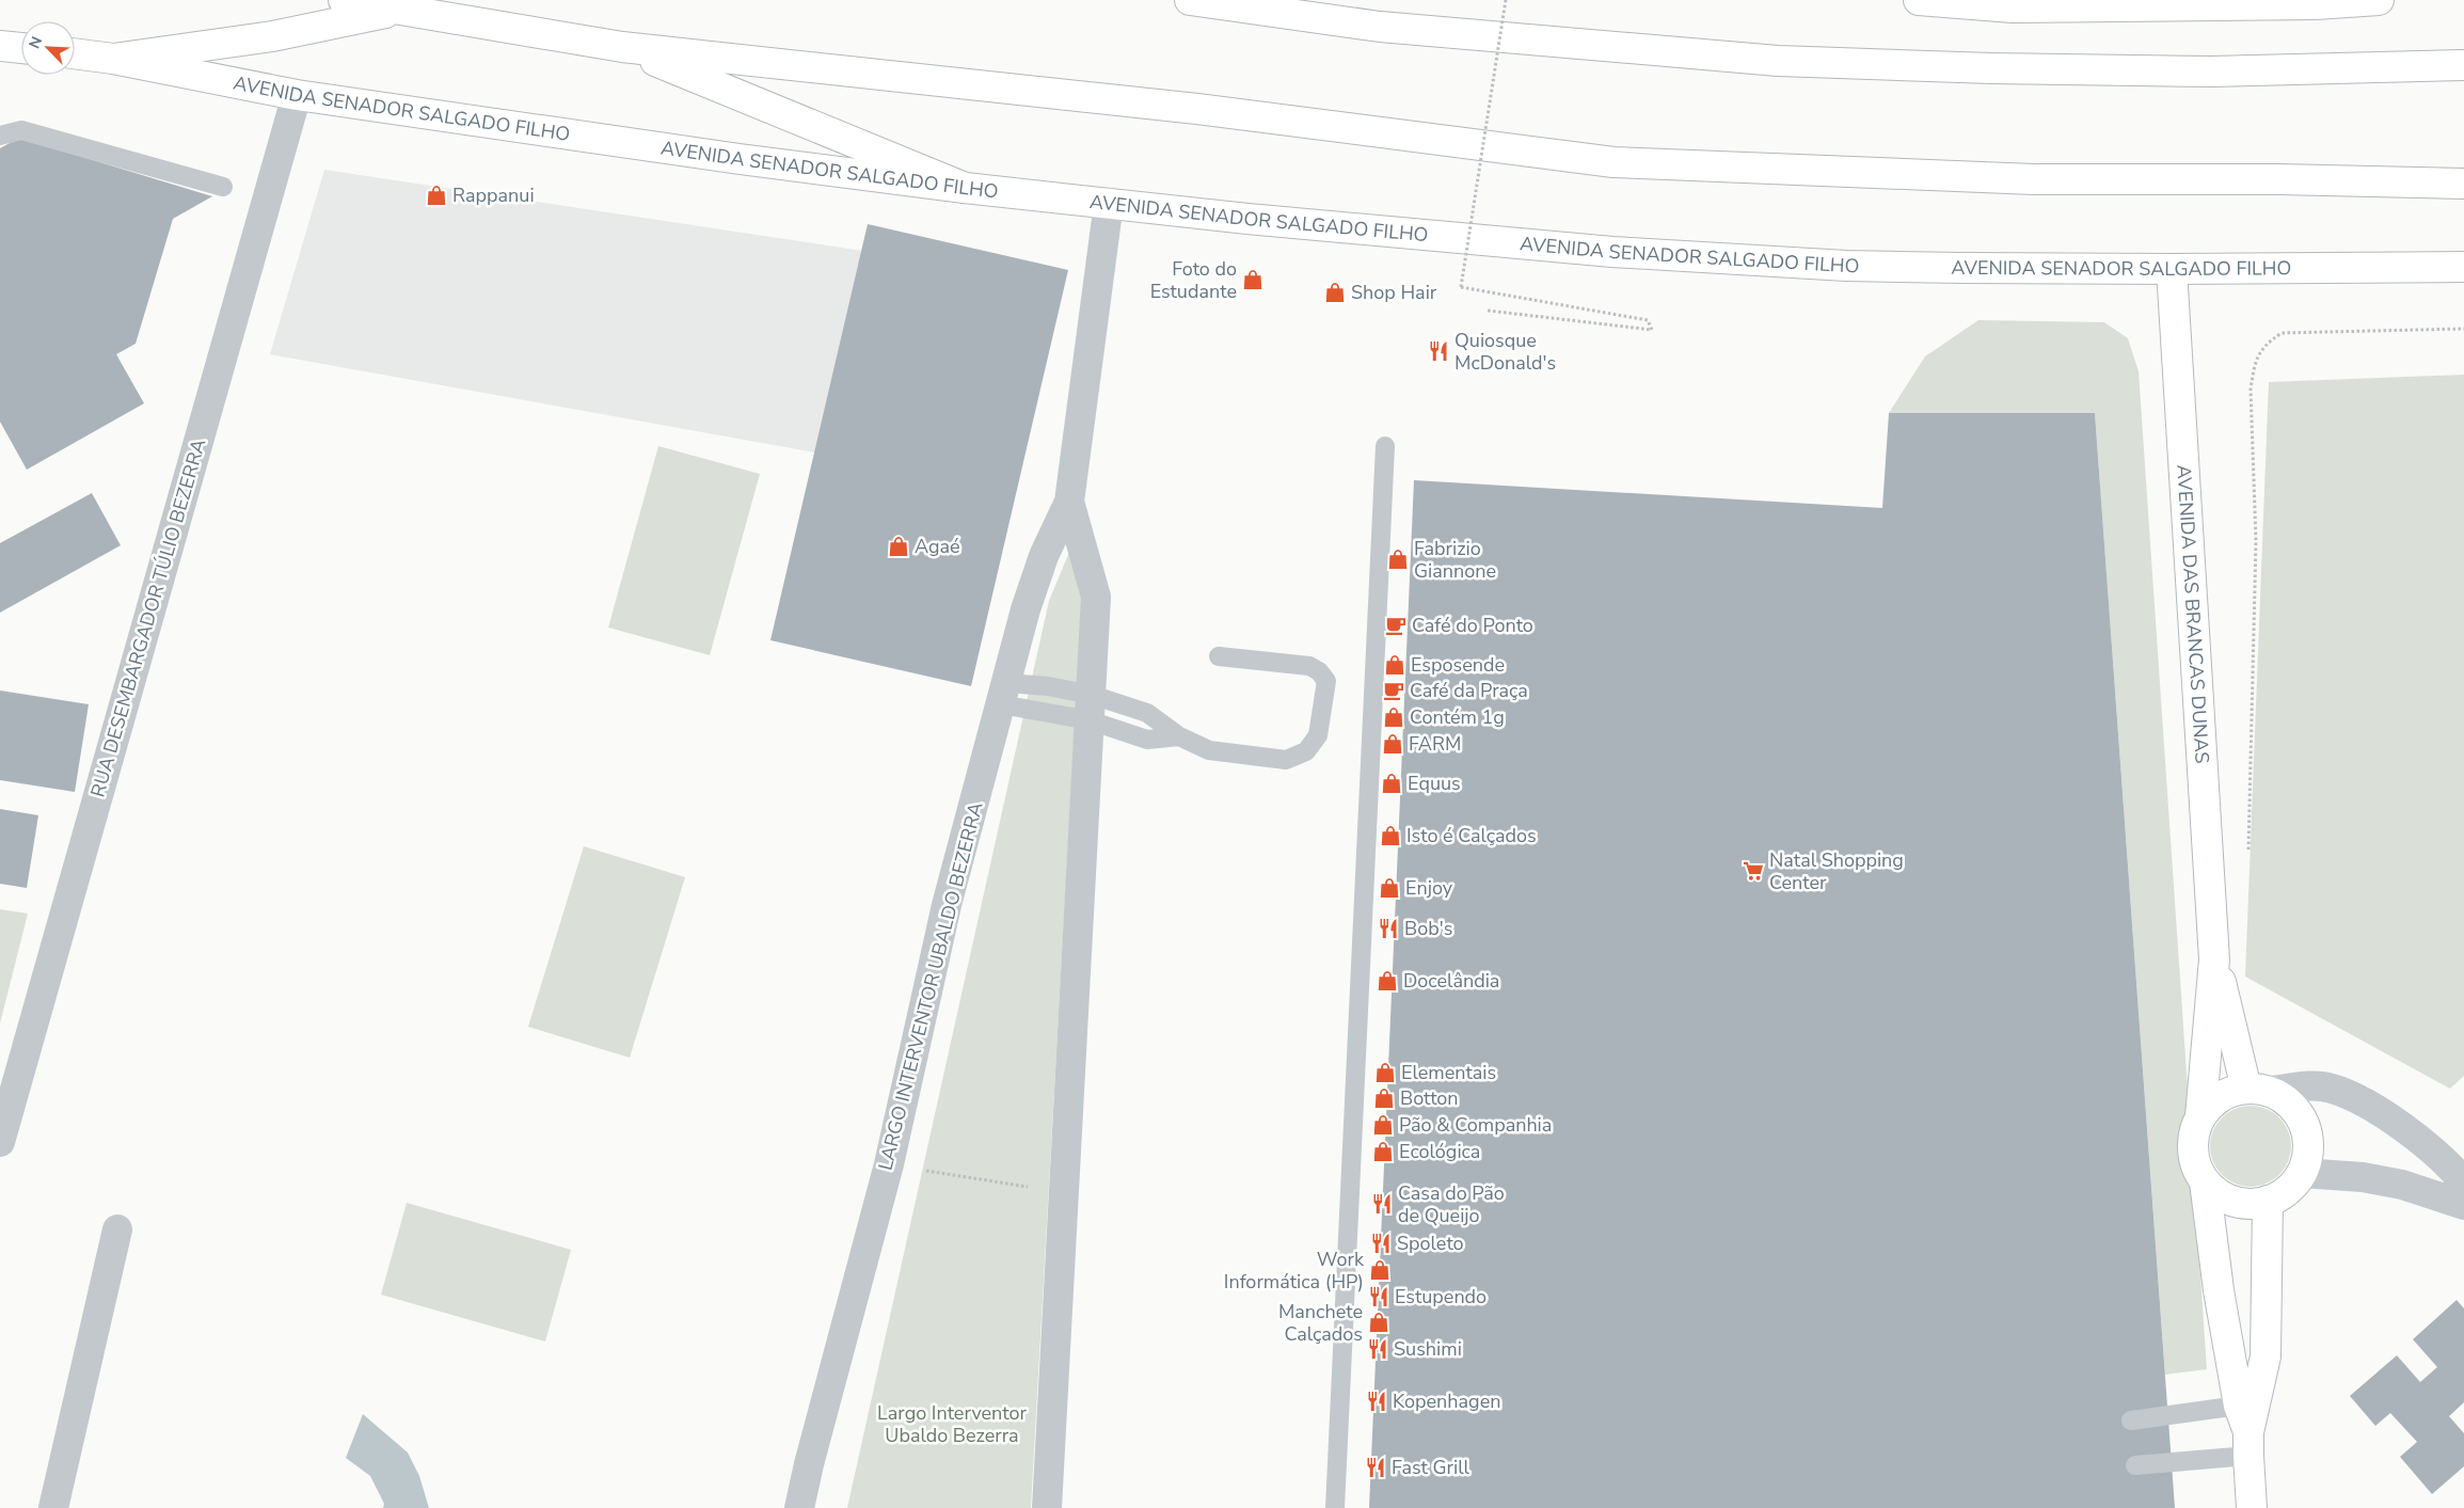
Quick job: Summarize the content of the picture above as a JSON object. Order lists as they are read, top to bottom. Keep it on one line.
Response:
{"streets":{"main road":["AVENIDA SENADOR SALGADO FILHO","AVENIDA DAS BRANCAS DUNAS"],"street":["RUA DESEMBARGADOR TÚLIO BEZERRA","LARGO INTERVENTOR UBALDO BEZERRA"]},"crossings":[["AVENIDA SENADOR SALGADO FILHO","AVENIDA DAS BRANCAS DUNAS"],["AVENIDA SENADOR SALGADO FILHO","RUA DESEMBARGADOR TÚLIO BEZERRA"],["AVENIDA SENADOR SALGADO FILHO","LARGO INTERVENTOR UBALDO BEZERRA"]],"parks":["Largo Interventor Ubaldo Bezerra"],"places":{"shop":["Rappanui","Foto do Estudante","Shop Hair","Agaé","Fabrizio Giannone","Esposende","Contém 1g","FARM","Equus","Isto é Calçados","Enjoy","Docelândia","Elementais","Botton","Pão & Companhia","Ecológica","Work Informática (HP)","Manchete Calçados"],"restaurant":["Quiosque McDonald's","Bob's","Casa do Pão de Queijo","Spoleto","Estupendo","Sushimi","Kopenhagen","Fast Grill"],"cafe":["Café do Ponto","Café da Praça"],"supermarket":["Natal Shopping Center"]},"north":"top left"}
